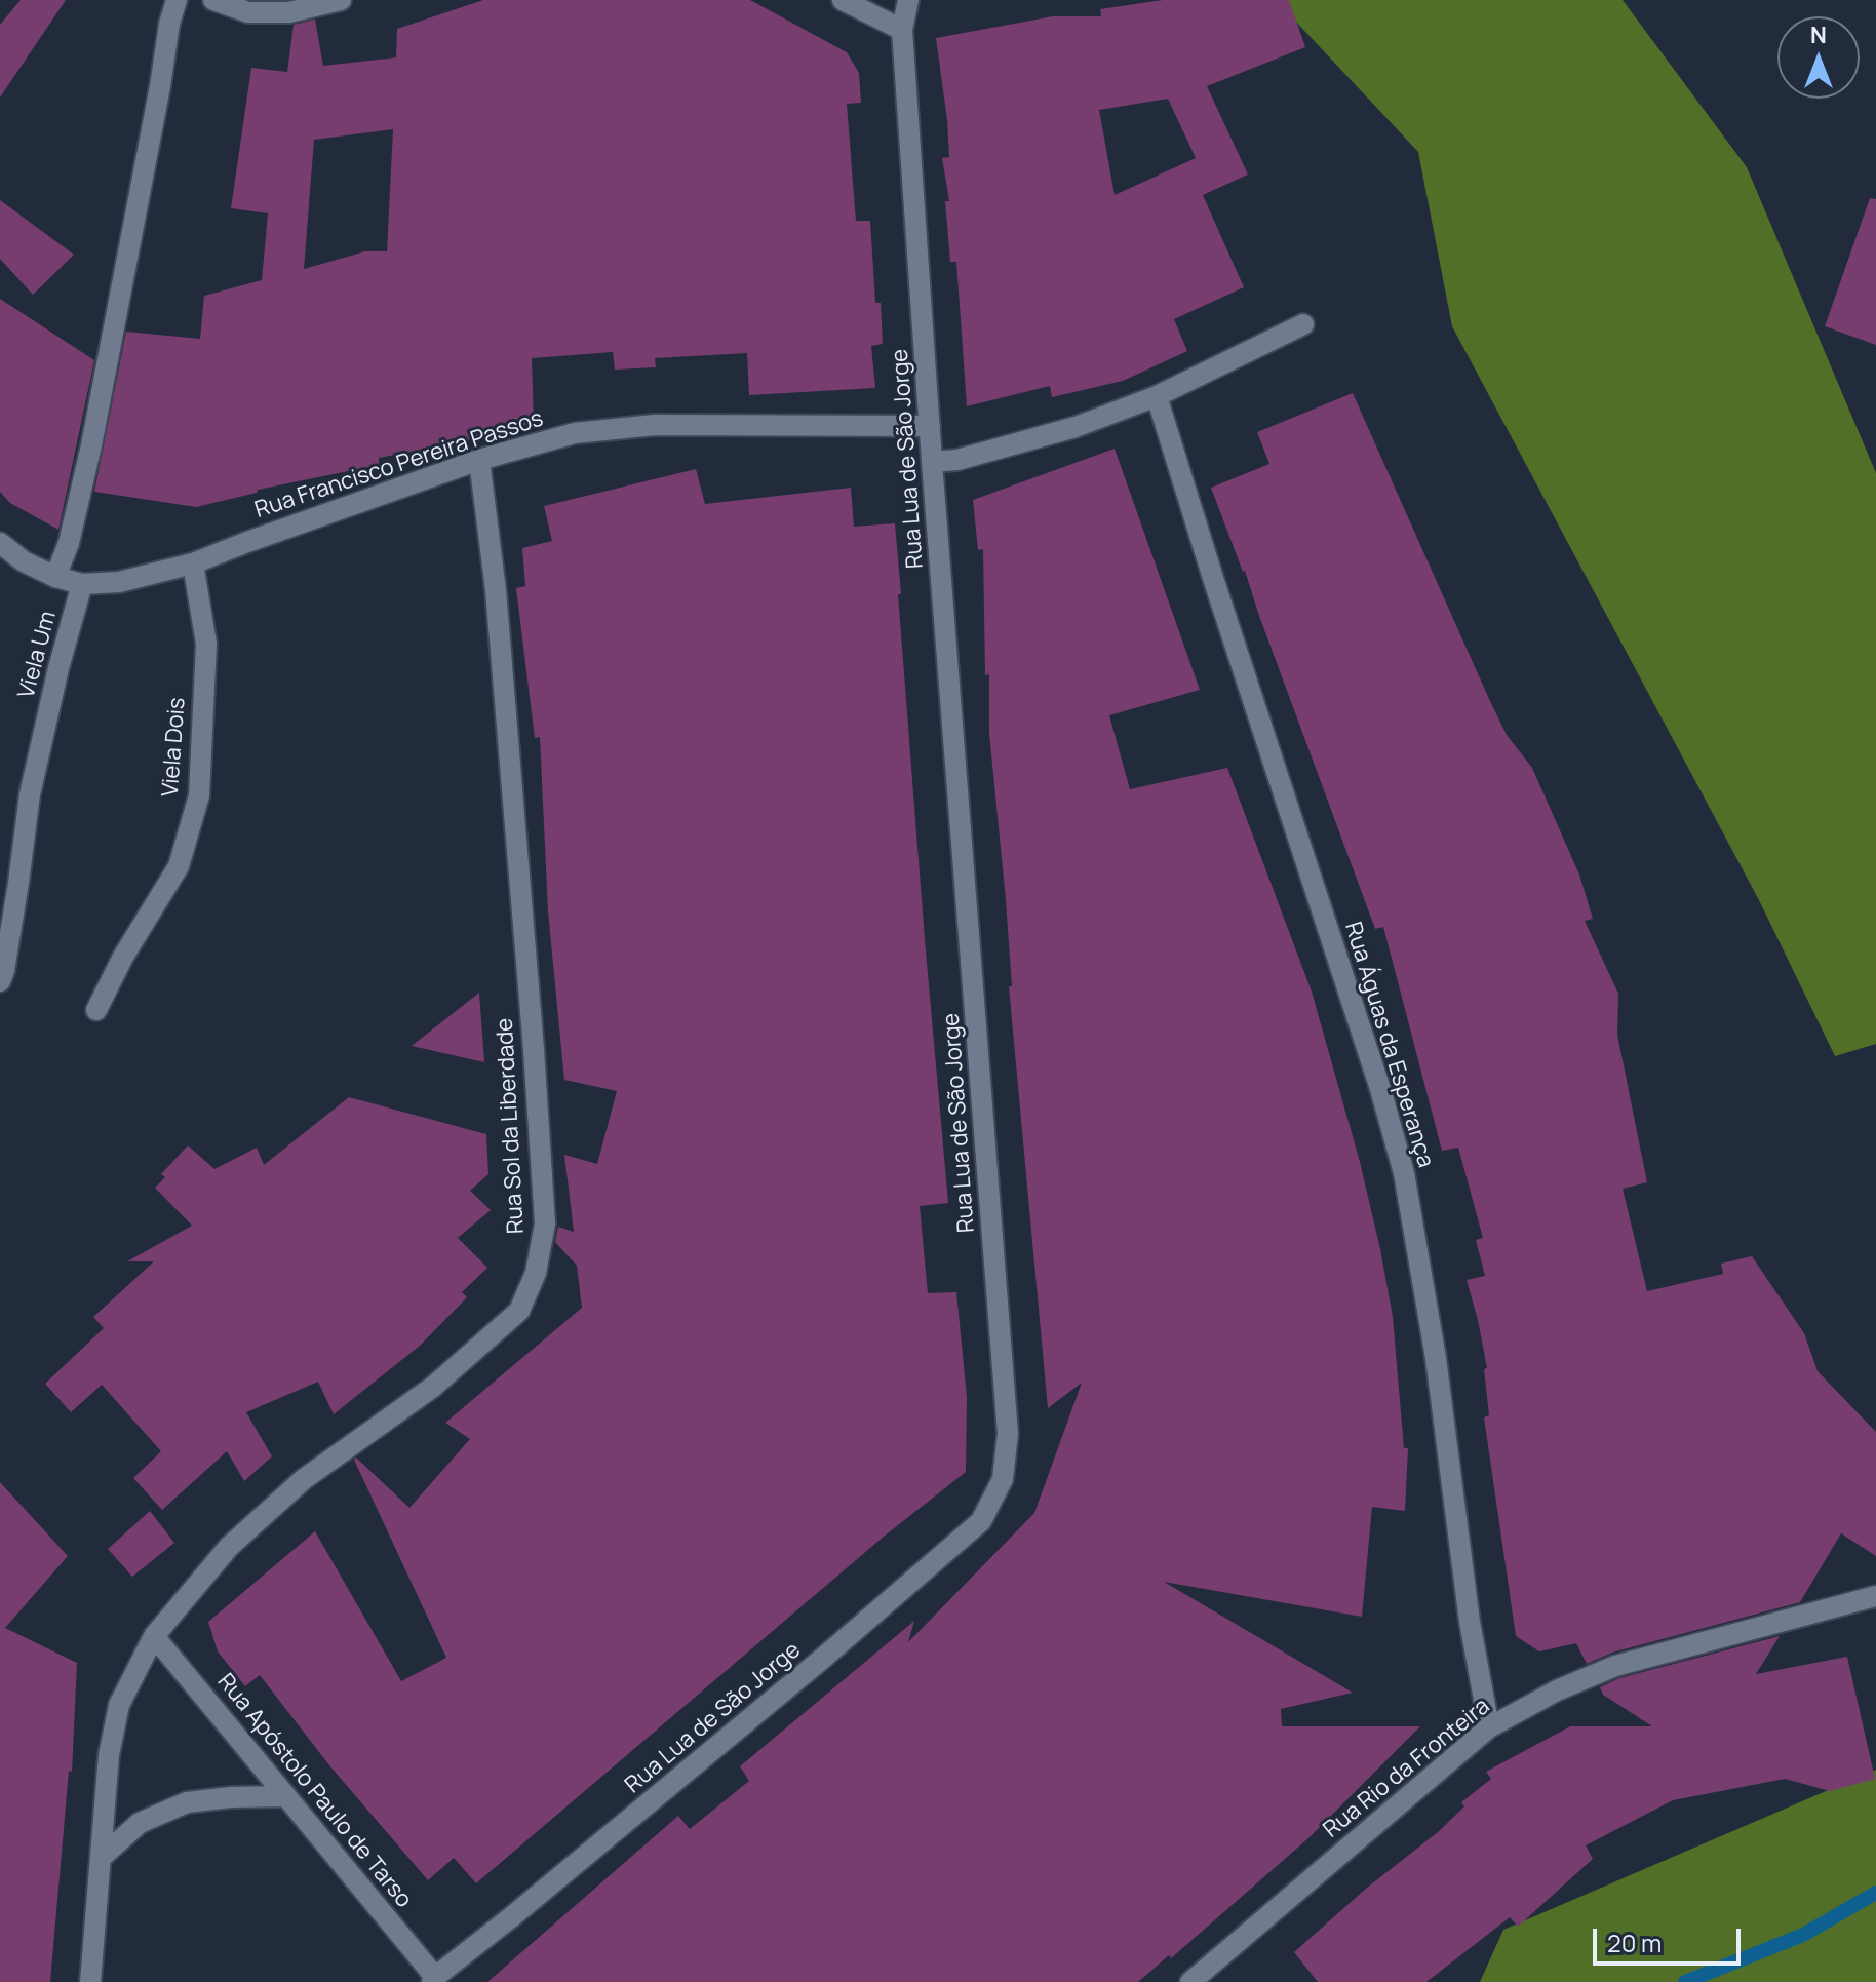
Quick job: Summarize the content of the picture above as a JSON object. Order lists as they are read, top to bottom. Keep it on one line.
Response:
{"streets":{"street":["Rua Lua de São Jorge","Rua Francisco Pereira Passos","Viela Um","Viela Dois","Rua Águas da Esperança","Rua Sol da Liberdade","Rua Rio da Fronteira","Rua Apóstolo Paulo de Tarso"]},"crossings":[["Rua Lua de São Jorge","Rua Francisco Pereira Passos"],["Rua Lua de São Jorge","Rua Apóstolo Paulo de Tarso"],["Rua Francisco Pereira Passos","Viela Um"],["Rua Francisco Pereira Passos","Viela Dois"],["Rua Francisco Pereira Passos","Rua Sol da Liberdade"],["Rua Águas da Esperança","Rua Rio da Fronteira"],["Rua Sol da Liberdade","Rua Apóstolo Paulo de Tarso"]],"scale_bar":"20 m","north":"top"}
